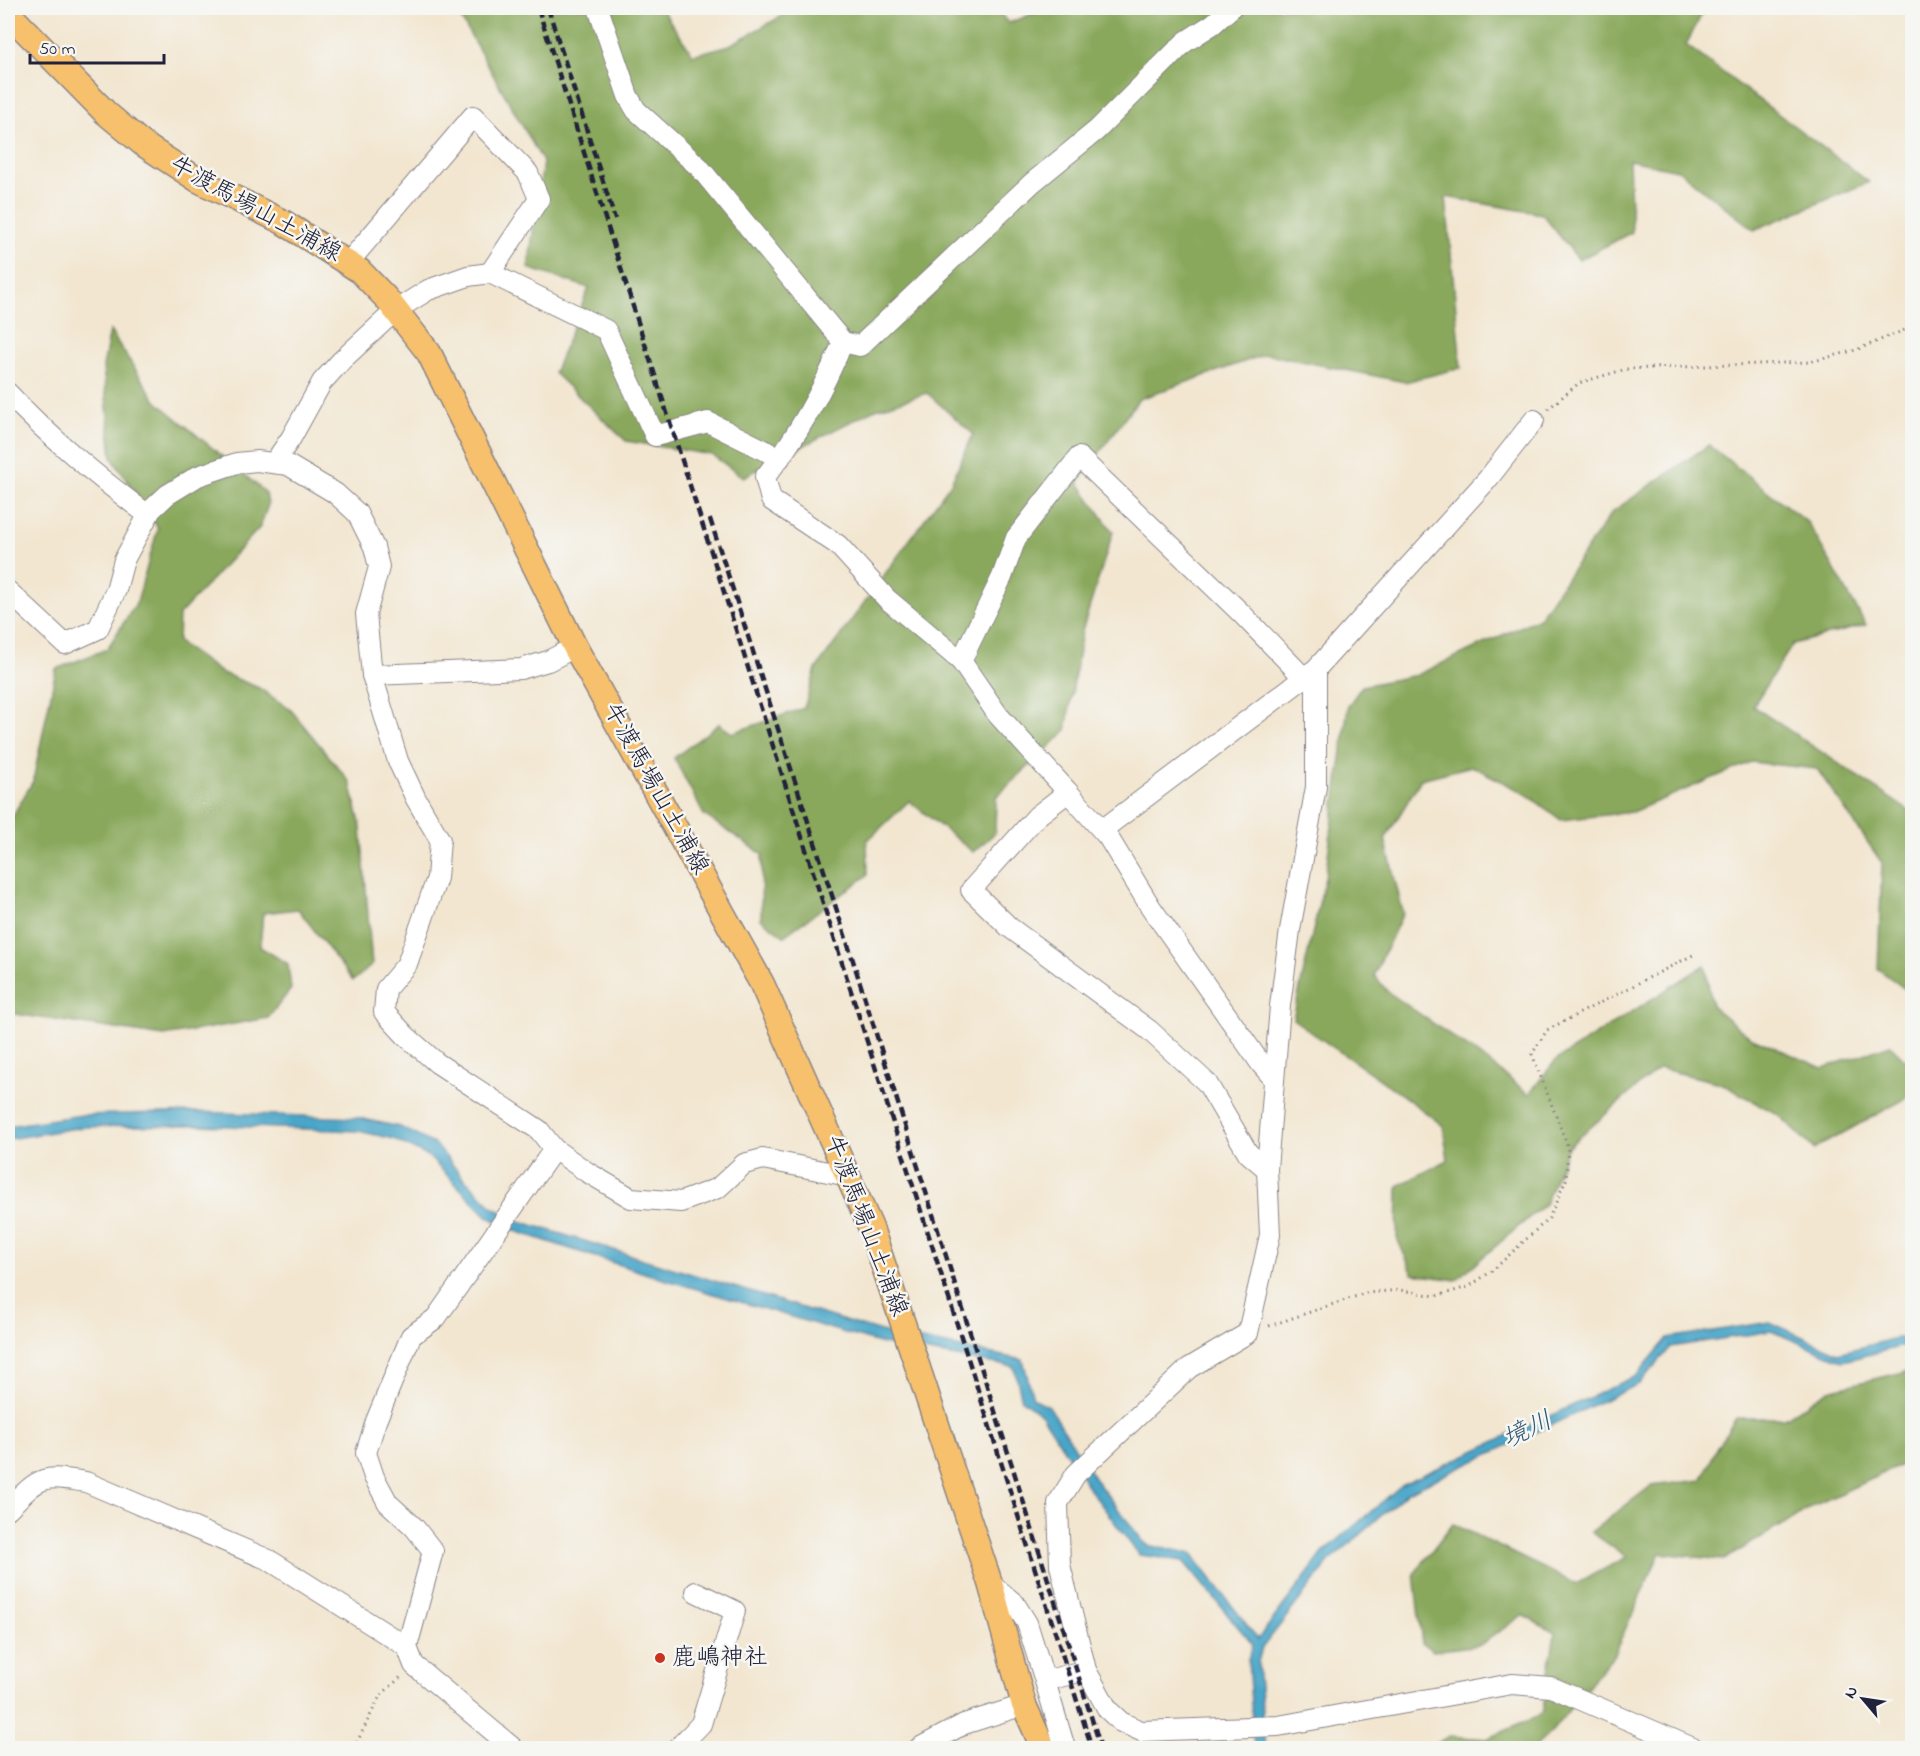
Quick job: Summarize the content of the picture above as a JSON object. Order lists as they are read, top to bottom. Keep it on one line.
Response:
{"streets":{"main road":["牛渡馬場山土浦線"]},"water":["境川"],"places":["鹿嶋神社"],"scale_bar":"50 m","north":"top left"}
